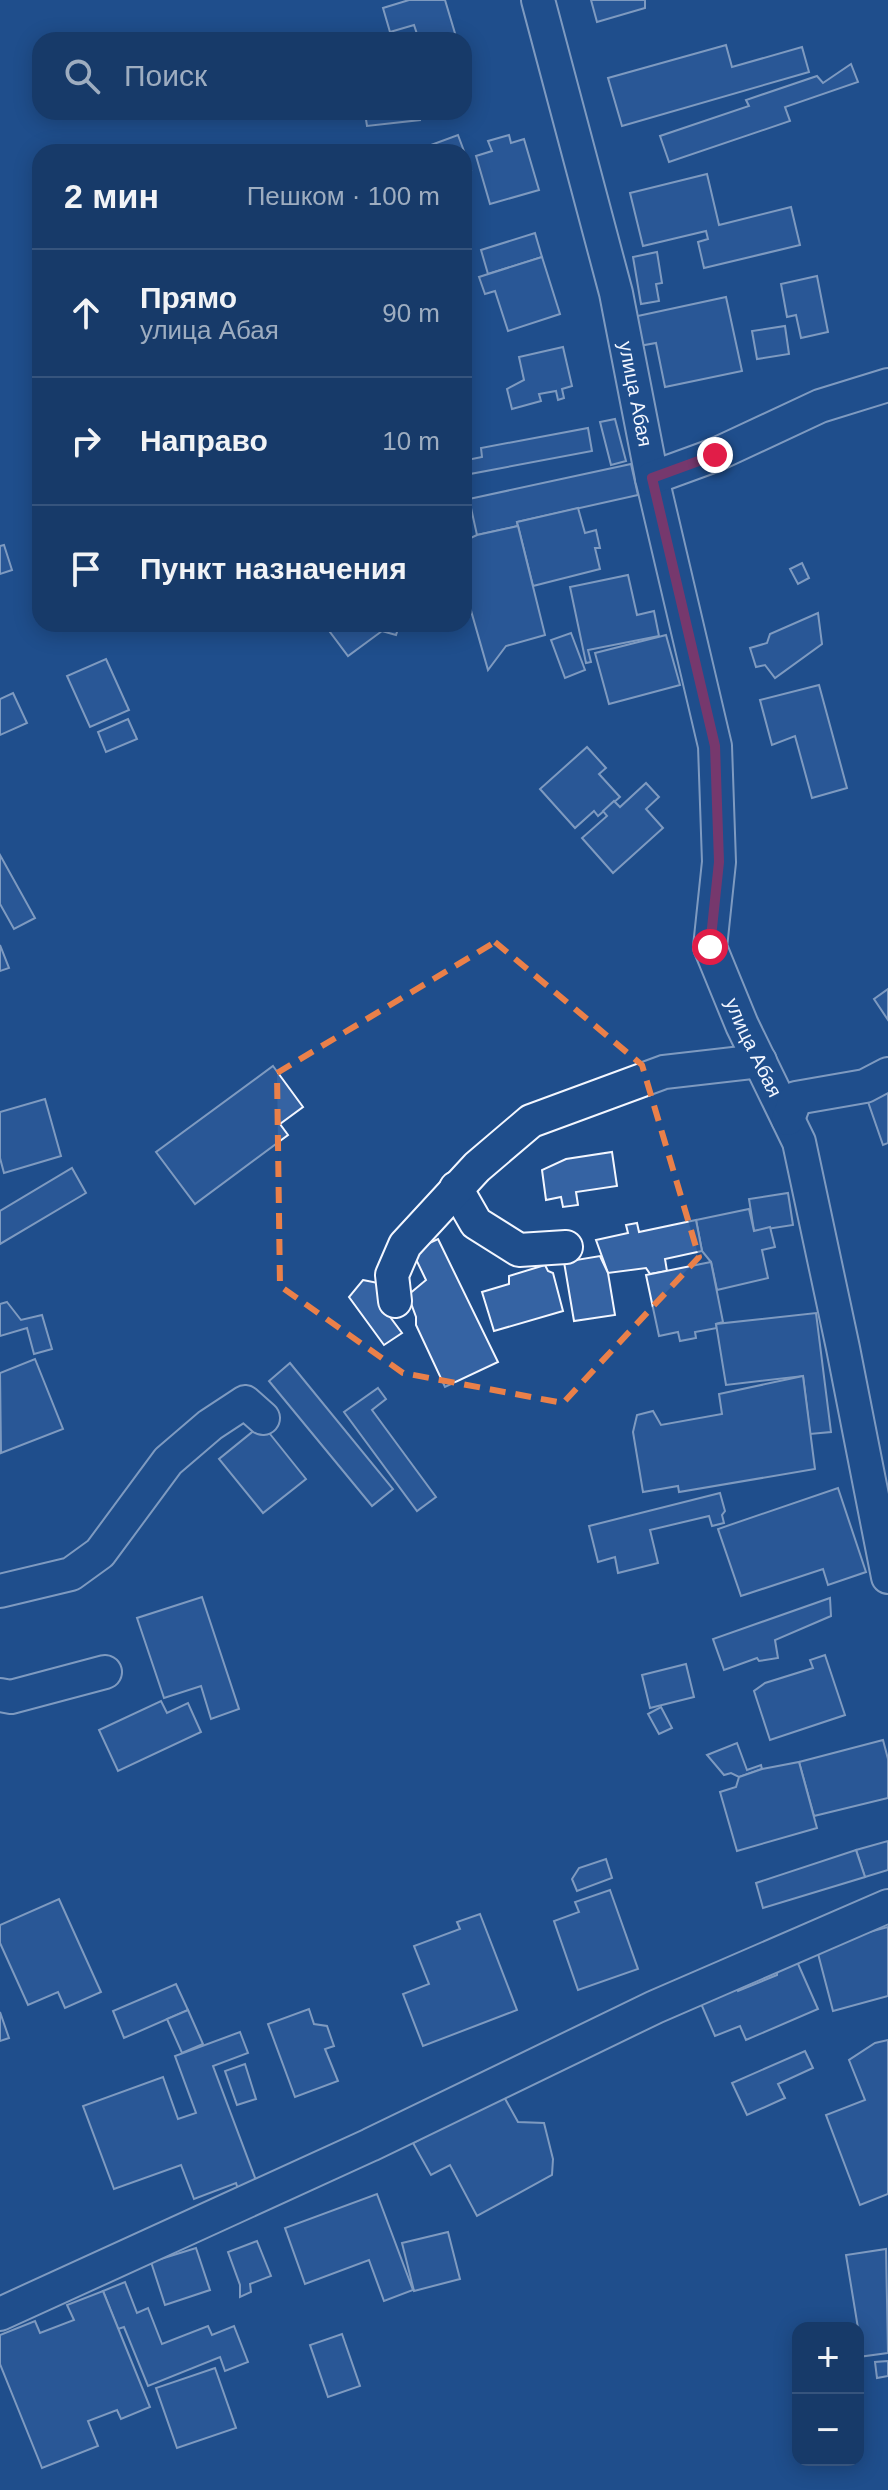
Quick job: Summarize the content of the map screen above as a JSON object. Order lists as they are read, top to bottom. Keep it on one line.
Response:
{"streets":{"street":["улица Абая"]},"page":{"search":"Поиск","heading":["2 мин","Пешком · 100 m"],"list":[["Прямо","улица Абая","90 m"],["Направо","10 m"],"Пункт назначения"],"map_buttons":["+","−"]}}
